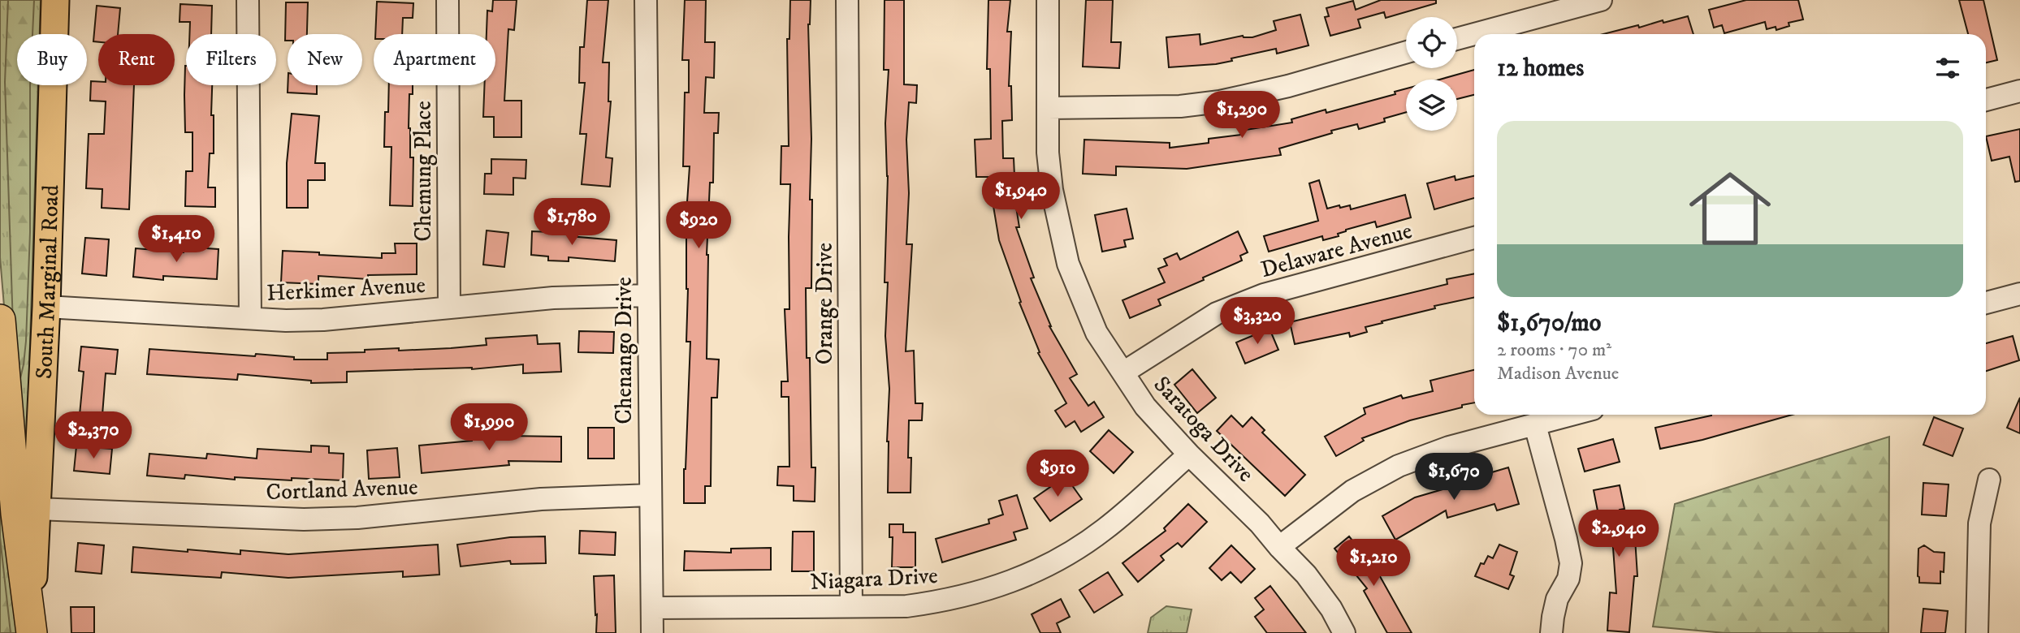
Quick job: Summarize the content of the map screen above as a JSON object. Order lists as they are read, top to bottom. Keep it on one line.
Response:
{"streets":{"main road":["South Marginal Road"],"street":["Chemung Place","Delaware Avenue","Herkimer Avenue","Orange Drive","Chenango Drive","Saratoga Drive","Cortland Avenue","Niagara Drive"]},"crossings":[["Chemung Place","Herkimer Avenue"],["Delaware Avenue","Saratoga Drive"],["South Marginal Road","Herkimer Avenue"],["South Marginal Road","Cortland Avenue"],["Herkimer Avenue","Chenango Drive"],["Orange Drive","Niagara Drive"],["Chenango Drive","Cortland Avenue"],["Chenango Drive","Niagara Drive"],["Saratoga Drive","Niagara Drive"]],"page":{"chip":["Buy","Rent","Filters","New","Apartment"],"heading":"12 homes","price":["$1,290","$1,940","$1,780","$920","$1,410","$3,320","$1,990","$2,370","$910","$1,670","$2,940","$1,210"],"list":[{"name":"$1,670/mo","note":"2 rooms · 70 m² · Madison Avenue"}]}}
